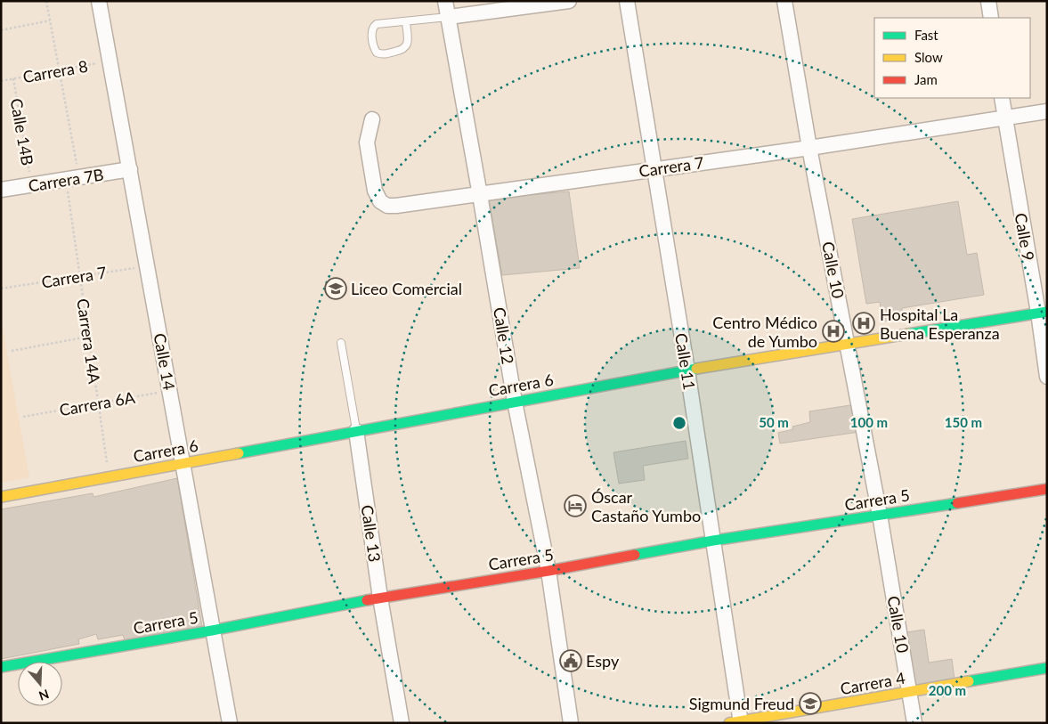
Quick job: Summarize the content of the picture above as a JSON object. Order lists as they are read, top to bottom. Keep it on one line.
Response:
{"streets":{"main road":["Carrera 6","Carrera 5","Carrera 4"],"street":["Carrera 7","Carrera 7B","Calle 9","Calle 10","Calle 12","Calle 14","Calle 11","Calle 13"],"path":["Carrera 8","Calle 14B","Carrera 14A","Carrera 6A"]},"crossings":[["Carrera 8","Calle 14B"],["Carrera 8","Carrera 14A"],["Carrera 8","Calle 14"],["Calle 14B","Carrera 7B"],["Carrera 7","Calle 9"],["Carrera 7","Calle 10"],["Carrera 7","Calle 12"],["Carrera 7","Carrera 14A"],["Carrera 7","Calle 14"],["Carrera 7","Calle 11"],["Carrera 7B","Carrera 14A"],["Carrera 7B","Calle 14"],["Calle 9","Carrera 6"],["Calle 10","Carrera 6"],["Calle 10","Carrera 5"],["Calle 10","Carrera 4"],["Calle 12","Carrera 6"],["Calle 12","Carrera 5"],["Carrera 14A","Carrera 6"],["Carrera 14A","Carrera 6A"],["Calle 14","Carrera 6"],["Calle 14","Carrera 6A"],["Calle 14","Carrera 5"],["Calle 11","Carrera 6"],["Calle 11","Carrera 5"],["Calle 11","Carrera 4"],["Carrera 6","Calle 13"],["Carrera 5","Calle 13"]],"places":{"school or university":["Liceo Comercial","Sigmund Freud"],"hospital":["Hospital La Buena Esperanza","Centro Médico de Yumbo"],"hotel":["Óscar Castaño Yumbo"],"public building":["Espy"]},"legend":["Fast","Slow","Jam"],"north":"bottom","rings":["50 m","100 m","150 m","200 m"]}
